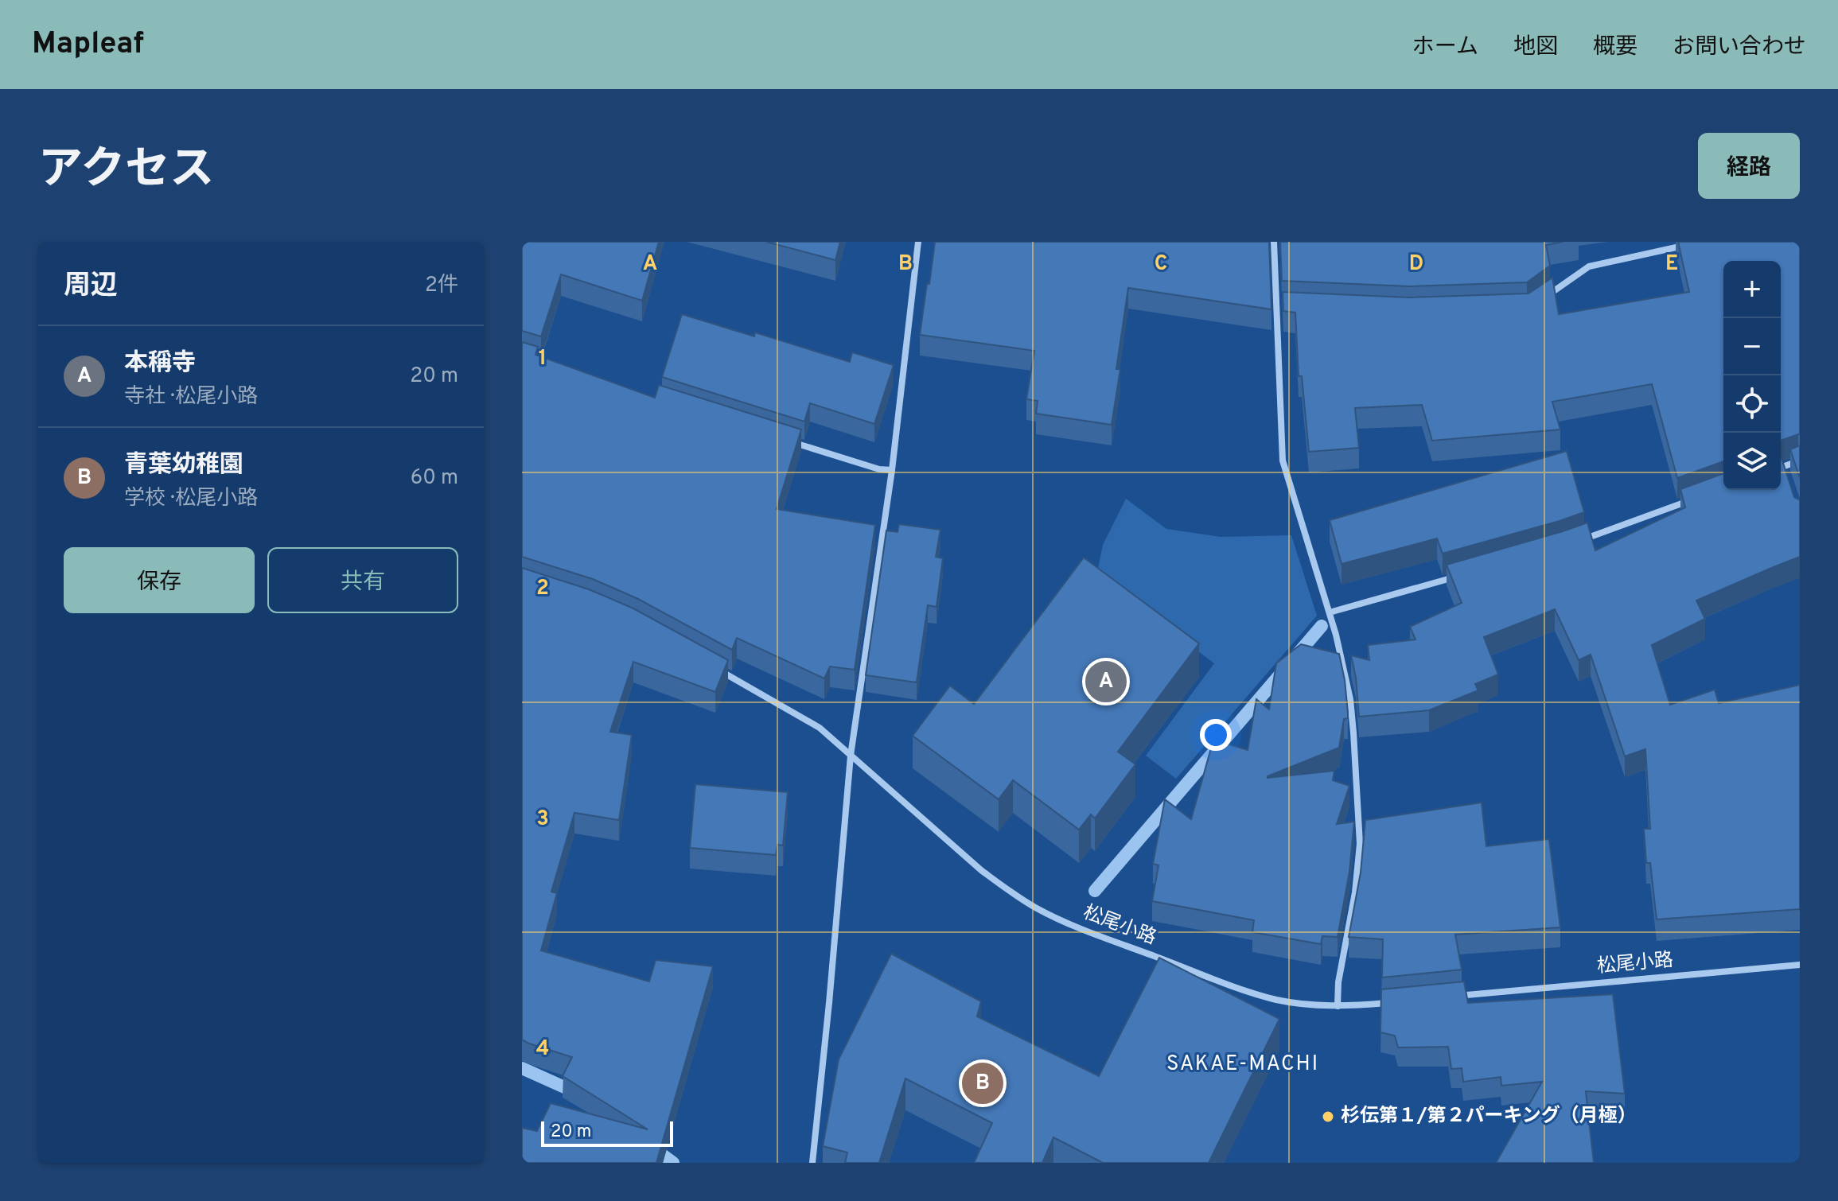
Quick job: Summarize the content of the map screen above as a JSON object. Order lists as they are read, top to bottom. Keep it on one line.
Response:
{"streets":{"street":["松尾小路"]},"districts":["SAKAE-MACHI"],"places":["杉伝第１/第２パーキング（月極）"],"scale_bar":"20 m","page":{"header":"Mapleaf","nav":["ホーム","地図","概要","お問い合わせ"],"title":"アクセス","buttons":["経路",["保存","共有"]],"heading":["周辺","2件"],"map_buttons":["+","−"],"list":[{"mark":"A","name":"本稱寺","note":"寺社 · 松尾小路","value":"20 m"},{"mark":"B","name":"青葉幼稚園","note":"学校 · 松尾小路","value":"60 m"}],"pins":["A","B"],"scale":"20 m"},"grid":{"columns":["A","B","C","D","E"],"rows":["1","2","3","4"]}}
